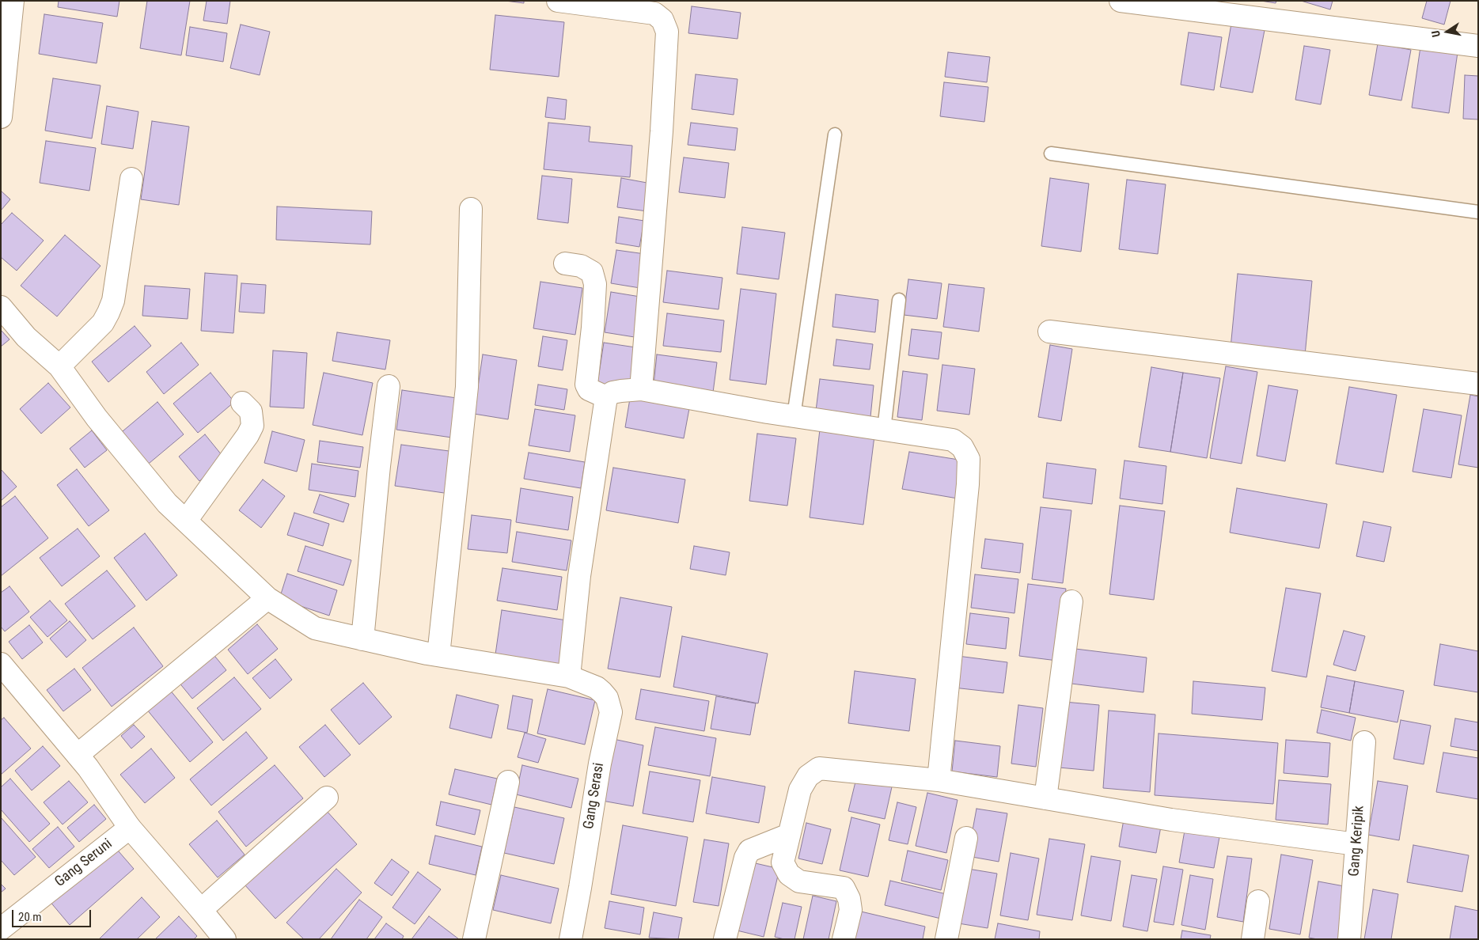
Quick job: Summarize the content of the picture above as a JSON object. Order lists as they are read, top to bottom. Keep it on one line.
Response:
{"streets":{"street":["Gang Serasi","Gang Keripik","Gang Seruni"]},"scale_bar":"20 m","north":"left"}
